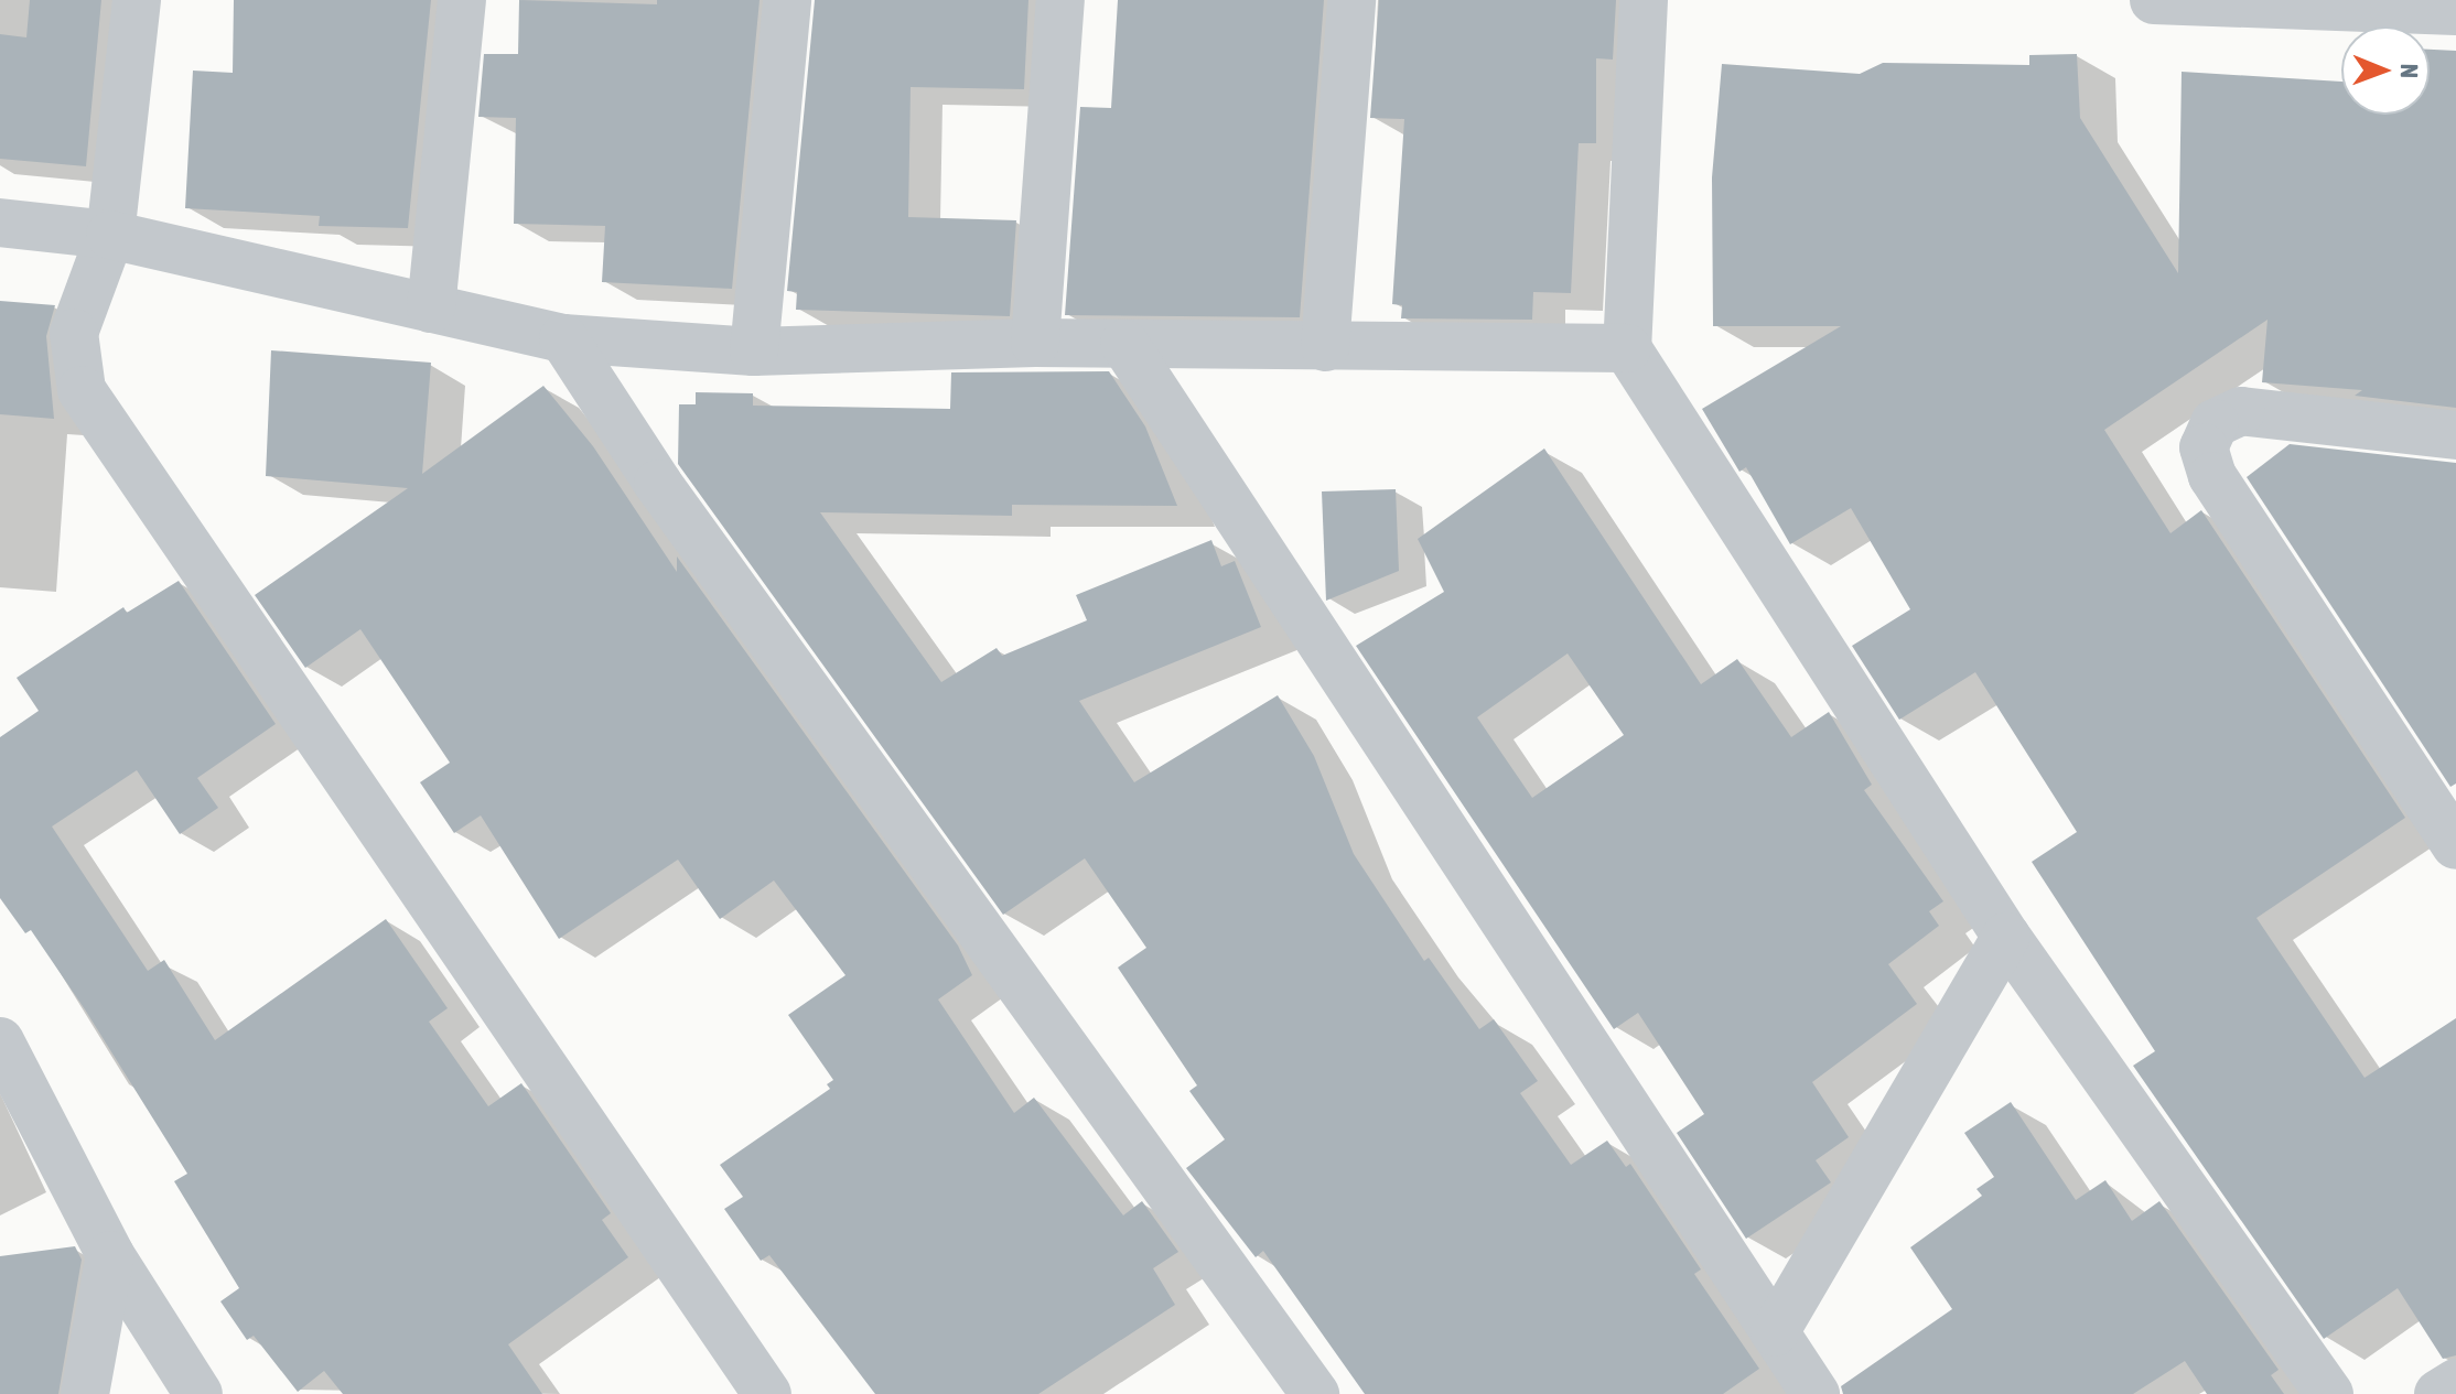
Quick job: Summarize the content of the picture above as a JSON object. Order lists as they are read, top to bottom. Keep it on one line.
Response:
{"north":"right"}
